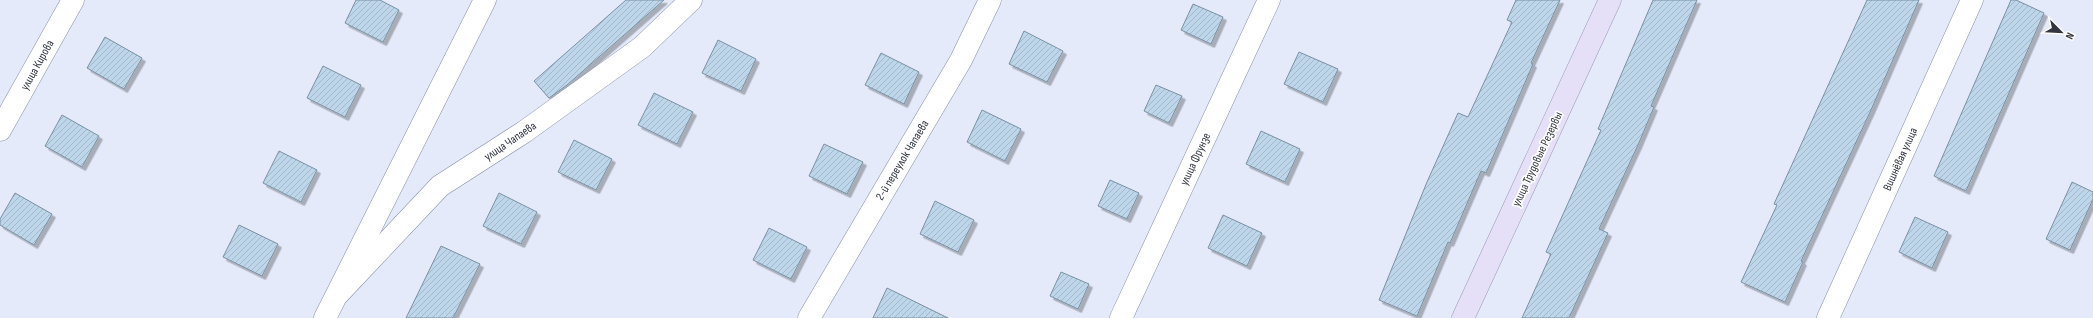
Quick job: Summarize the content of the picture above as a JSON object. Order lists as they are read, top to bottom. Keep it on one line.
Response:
{"streets":{"main road":["улица Трудовые Резервы"],"street":["улица Кирова","улица Чапаева","улица Фрунзе","Вишнёвая улица","2-й переулок Чапаева"]},"north":"bottom right"}
